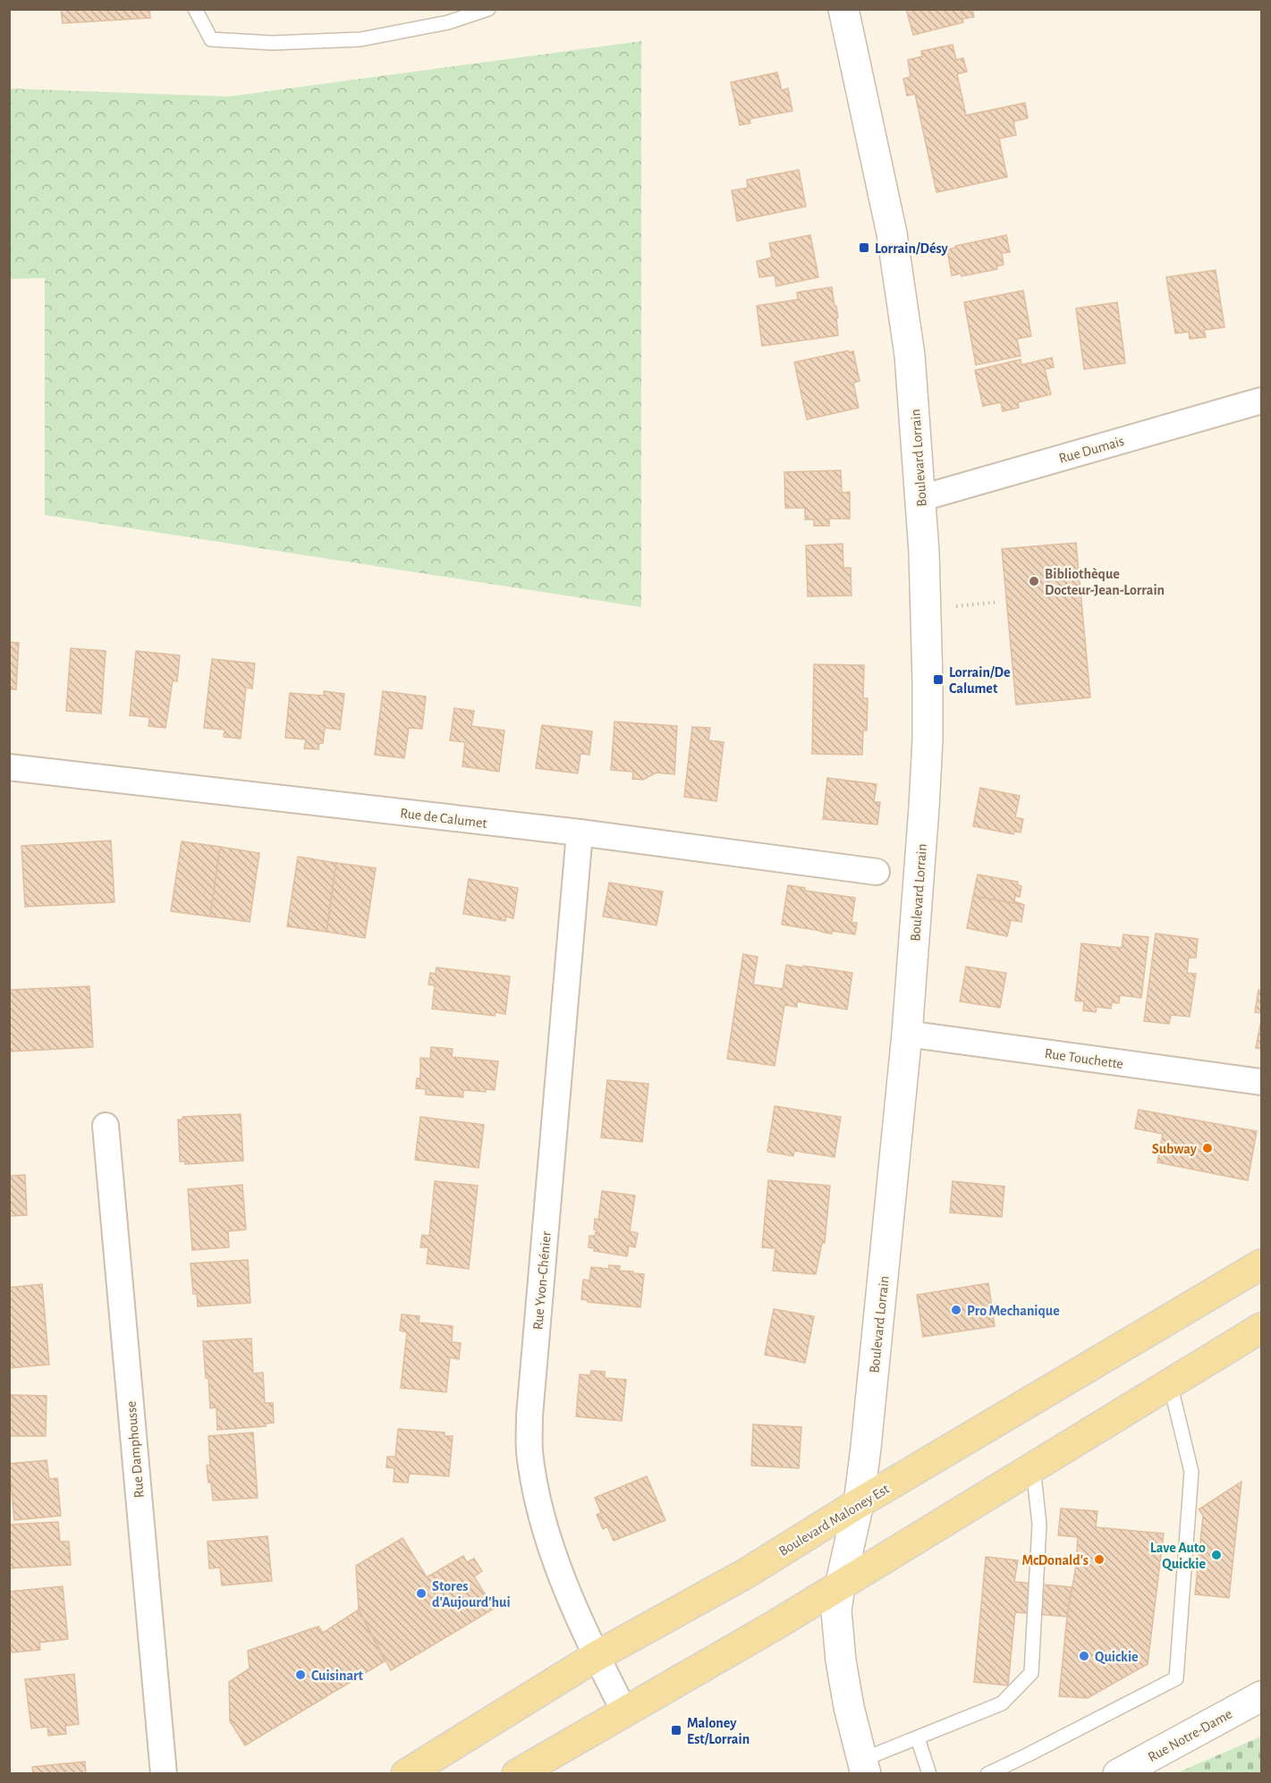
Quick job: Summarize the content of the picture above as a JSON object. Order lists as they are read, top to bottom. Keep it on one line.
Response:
{"streets":{"main road":["Boulevard Lorrain","Boulevard Maloney Est","Rue Notre-Dame"],"street":["Rue Dumais","Rue de Calumet","Rue Touchette","Rue Yvon-Chénier","Rue Damphousse"]},"crossings":[["Rue Dumais","Boulevard Lorrain"],["Boulevard Lorrain","Rue Touchette"],["Boulevard Lorrain","Boulevard Maloney Est"],["Rue de Calumet","Rue Yvon-Chénier"],["Rue Yvon-Chénier","Boulevard Maloney Est"]],"places":{"transit":["Lorrain/Désy","Lorrain/De Calumet","Maloney Est/Lorrain"],"other":["Bibliothèque Docteur-Jean-Lorrain","Subway","Pro Mechanique","Lave Auto Quickie","McDonald's","Stores d'Aujourd'hui","Quickie","Cuisinart"]}}
